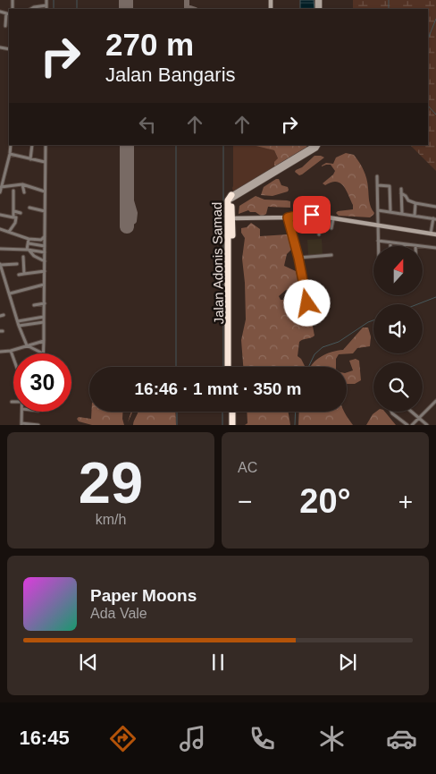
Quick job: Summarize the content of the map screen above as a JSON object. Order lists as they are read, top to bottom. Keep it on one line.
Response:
{"streets":{"highway":["Jalan Adonis Samad"]},"north":"top","page":{"turn":["270 m","Jalan Bangaris"],"limit":"30","trip":"16:46 · 1 mnt · 350 m","tile":[["29","km/h"],"AC"],"heat":["−","20°","+"],"song":["Paper Moons","Ada Vale"],"tabs":"16:45"}}
